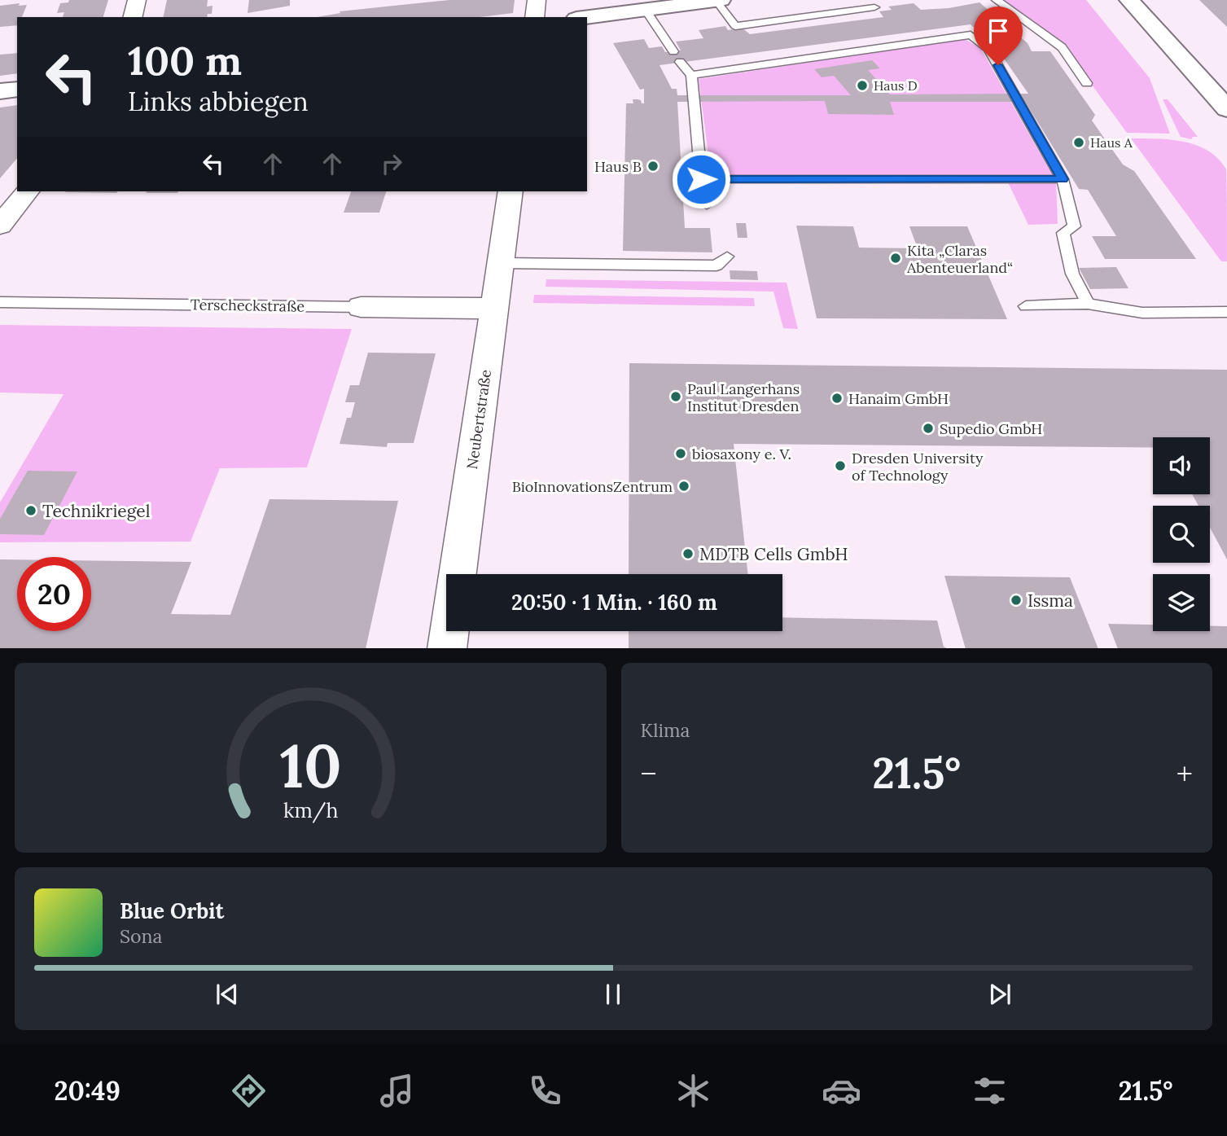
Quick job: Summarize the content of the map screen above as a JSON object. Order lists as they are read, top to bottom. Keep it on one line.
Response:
{"streets":{"street":["Terscheckstraße","Neubertstraße"]},"crossings":[["Terscheckstraße","Neubertstraße"]],"places":["Haus D","Haus A","Haus B","Kita „Claras Abenteuerland“","Paul Langerhans Institut Dresden","Hanaim GmbH","Supedio GmbH","biosaxony e. V.","Dresden University of Technology","BioInnovationsZentrum","Technikriegel","MDTB Cells GmbH","Issma"],"page":{"turn":["100 m","Links abbiegen"],"limit":"20","trip":"20:50 · 1 Min. · 160 m","tile":"Klima","heat":["−","21.5°","+"],"song":["Blue Orbit","Sona"],"tabs":["20:49","21.5°"],"gauge":["10","km/h"]}}
